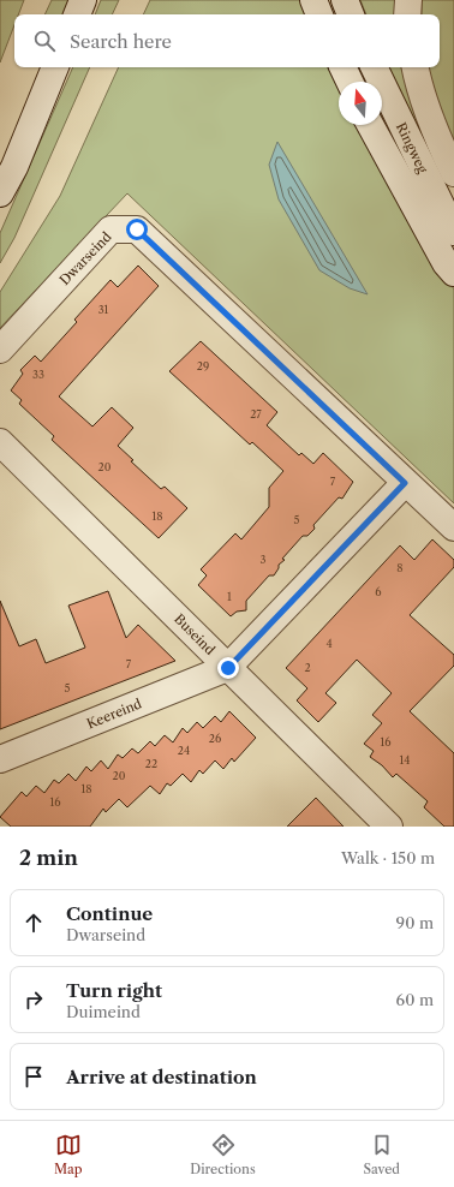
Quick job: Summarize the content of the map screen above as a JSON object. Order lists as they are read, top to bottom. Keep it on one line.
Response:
{"streets":{"street":["Ringweg","Dwarseind","Buseind","Keereind"]},"crossings":[["Buseind","Keereind"]],"house_numbers":["31","29","33","27","20","7","18","5","3","8","6","1","4","7","2","5","26","16","24","14","22","20","18","16"],"north":"top","page":{"search":"Search here","heading":["2 min","Walk · 150 m"],"list":[["Continue","Dwarseind","90 m"],["Turn right","Duimeind","60 m"],"Arrive at destination"],"nav":["Map","Directions","Saved"]}}
